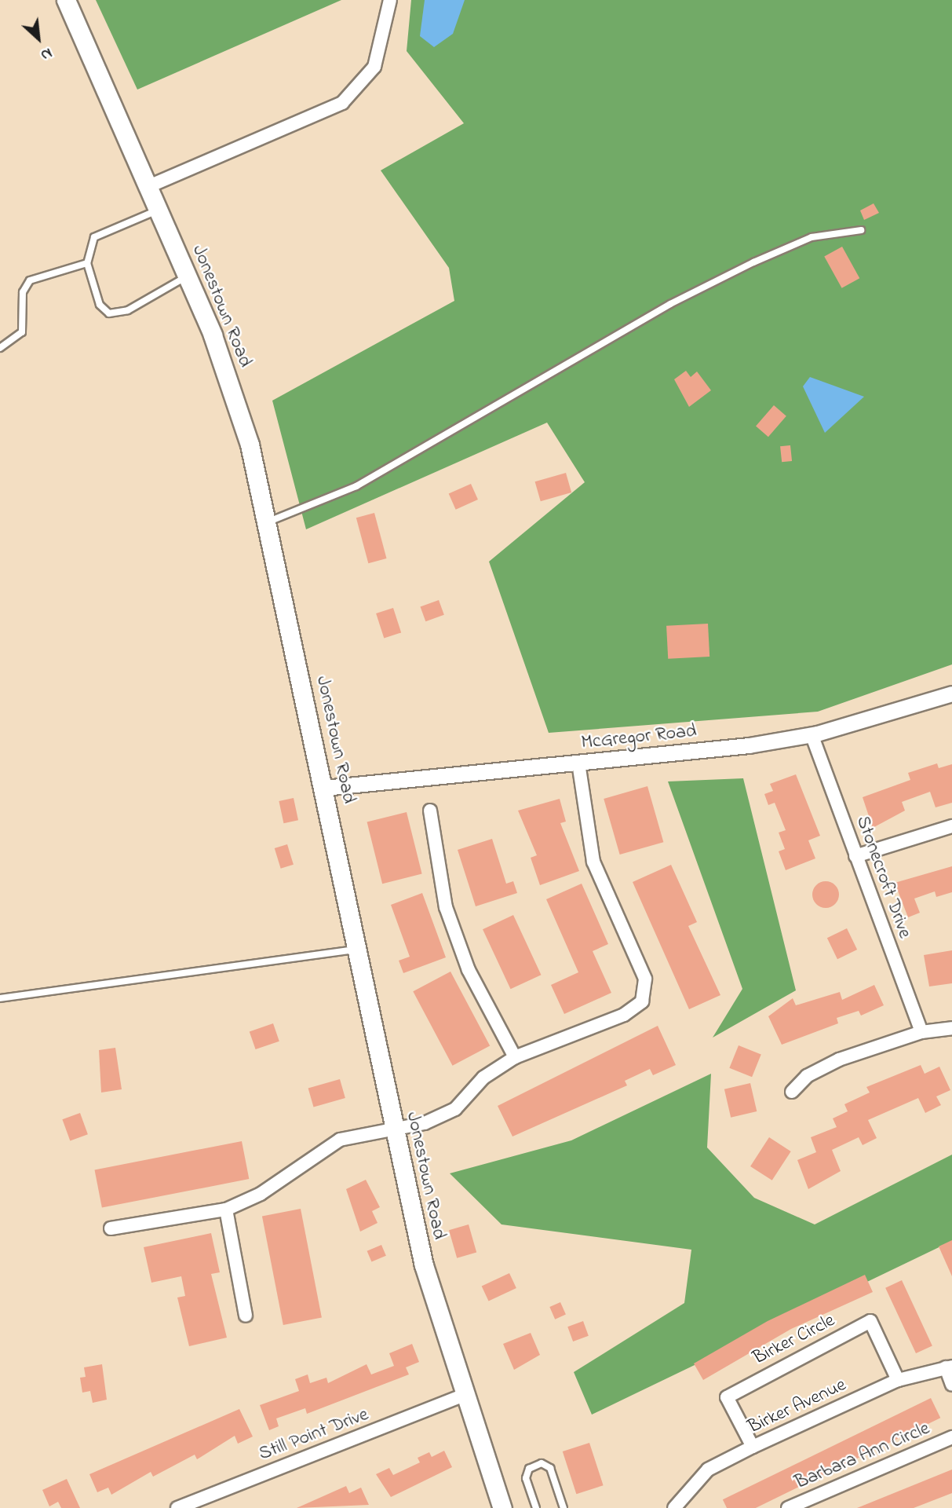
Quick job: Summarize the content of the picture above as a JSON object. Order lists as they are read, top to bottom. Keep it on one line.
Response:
{"streets":{"main road":["Jonestown Road"],"street":["McGregor Road","Stonecroft Drive","Birker Circle","Birker Avenue","Still Point Drive","Barbara Ann Circle"]},"crossings":[["Jonestown Road","McGregor Road"],["Jonestown Road","Still Point Drive"],["McGregor Road","Stonecroft Drive"],["Birker Circle","Birker Avenue"]],"north":"bottom right"}
